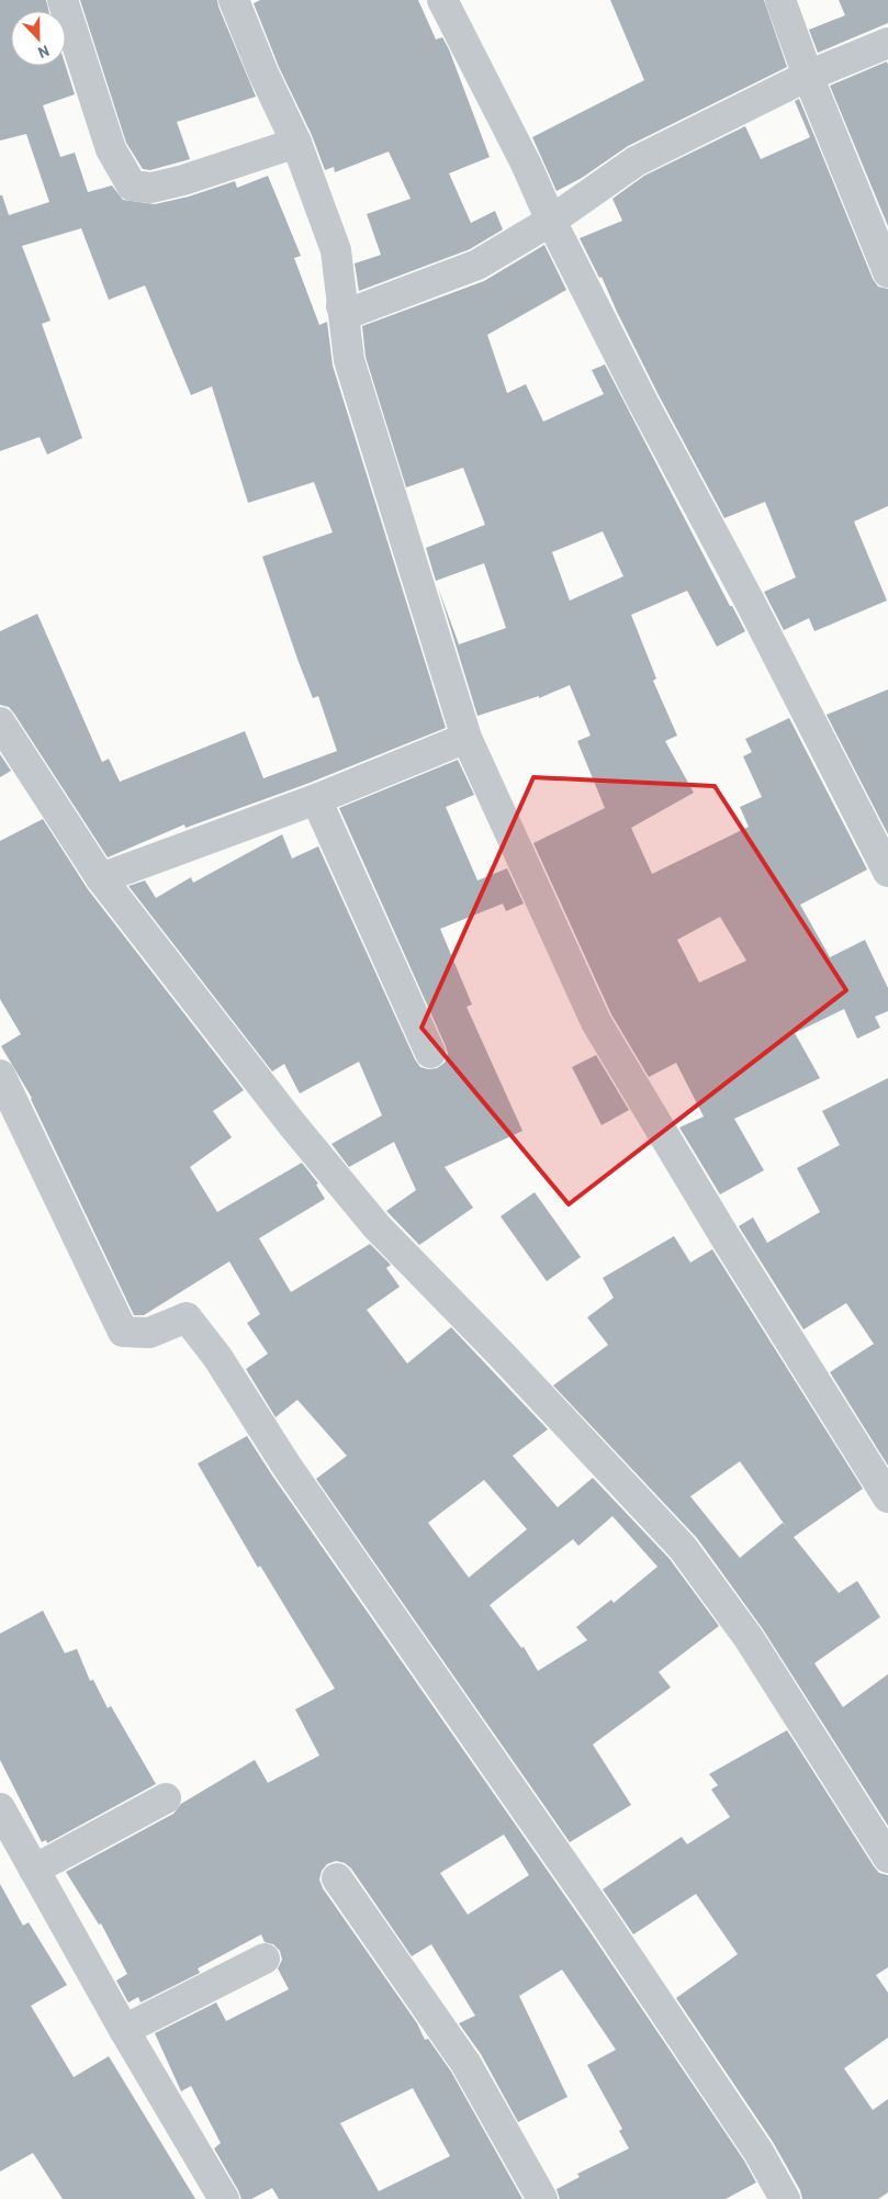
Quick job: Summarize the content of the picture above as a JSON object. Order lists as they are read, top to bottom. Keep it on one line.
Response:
{"north":"bottom"}
